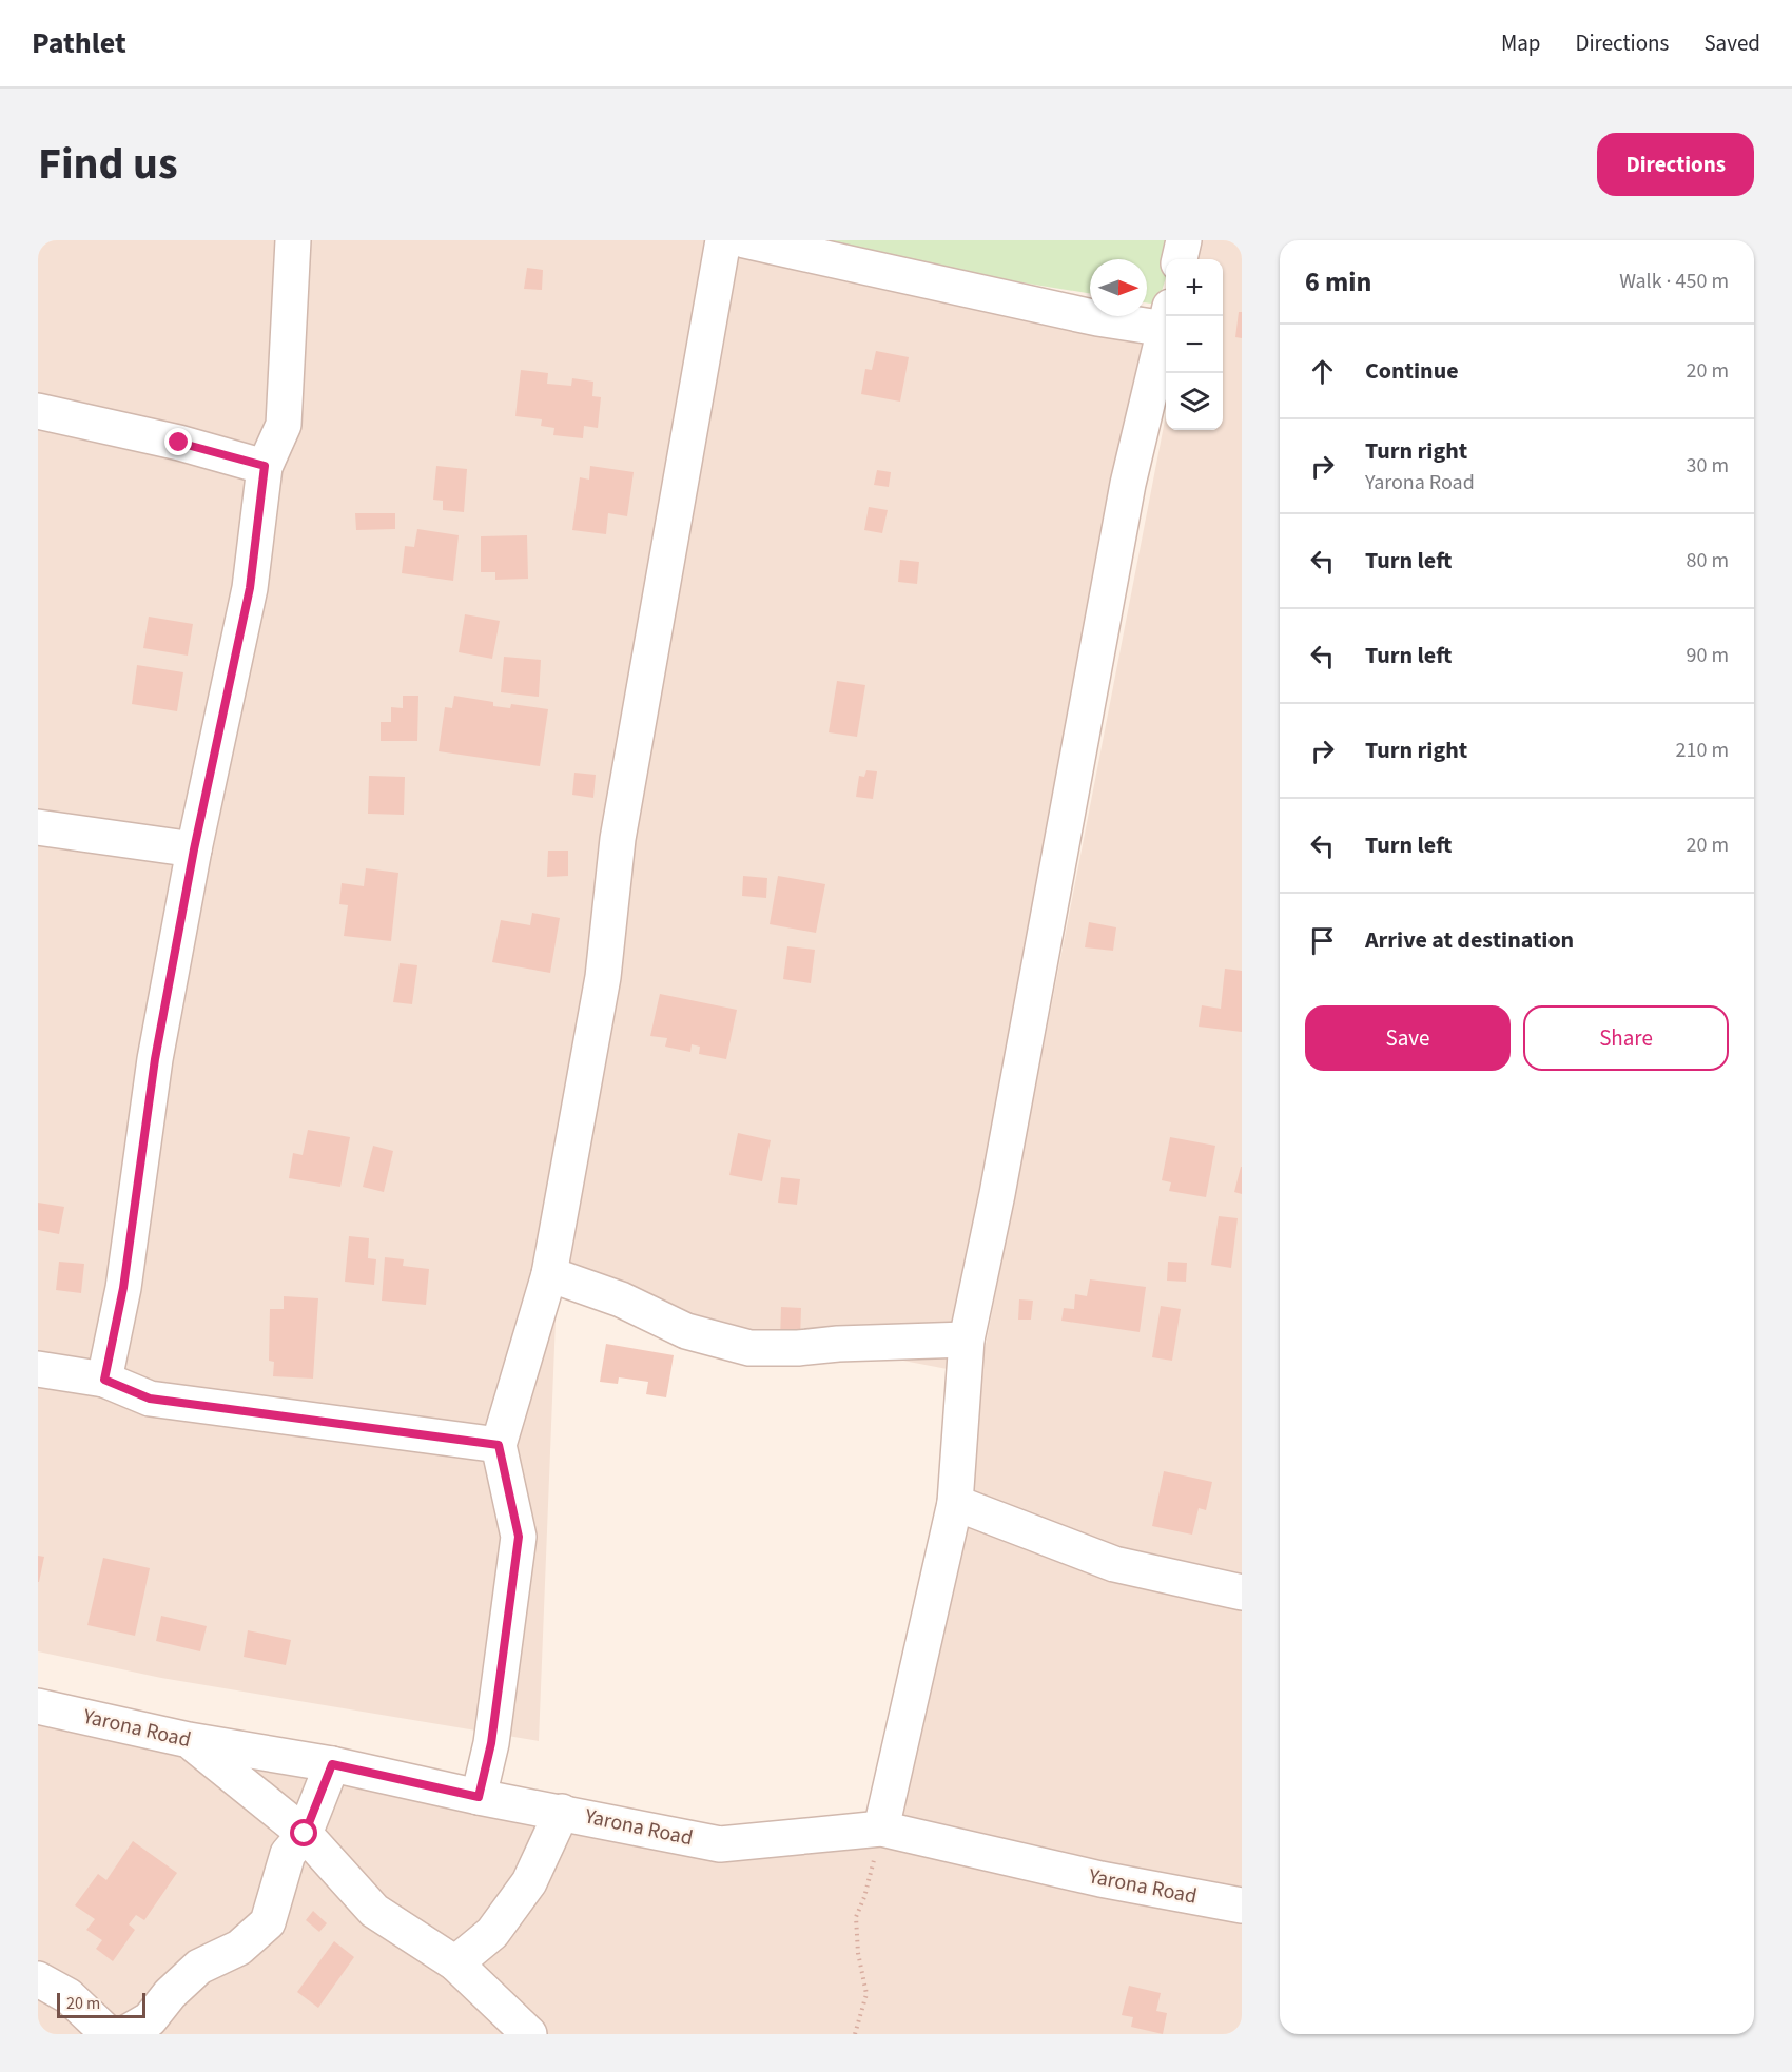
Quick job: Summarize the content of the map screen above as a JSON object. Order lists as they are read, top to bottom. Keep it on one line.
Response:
{"streets":{"street":["Yarona Road"]},"scale_bar":"20 m","north":"right","page":{"header":"Pathlet","nav":["Map","Directions","Saved"],"title":"Find us","buttons":["Directions",["Save","Share"]],"heading":["6 min","Walk · 450 m"],"map_buttons":["+","−"],"list":[["Continue","20 m"],["Turn right","Yarona Road","30 m"],["Turn left","80 m"],["Turn left","90 m"],["Turn right","210 m"],["Turn left","20 m"],"Arrive at destination"],"scale":"20 m"}}
